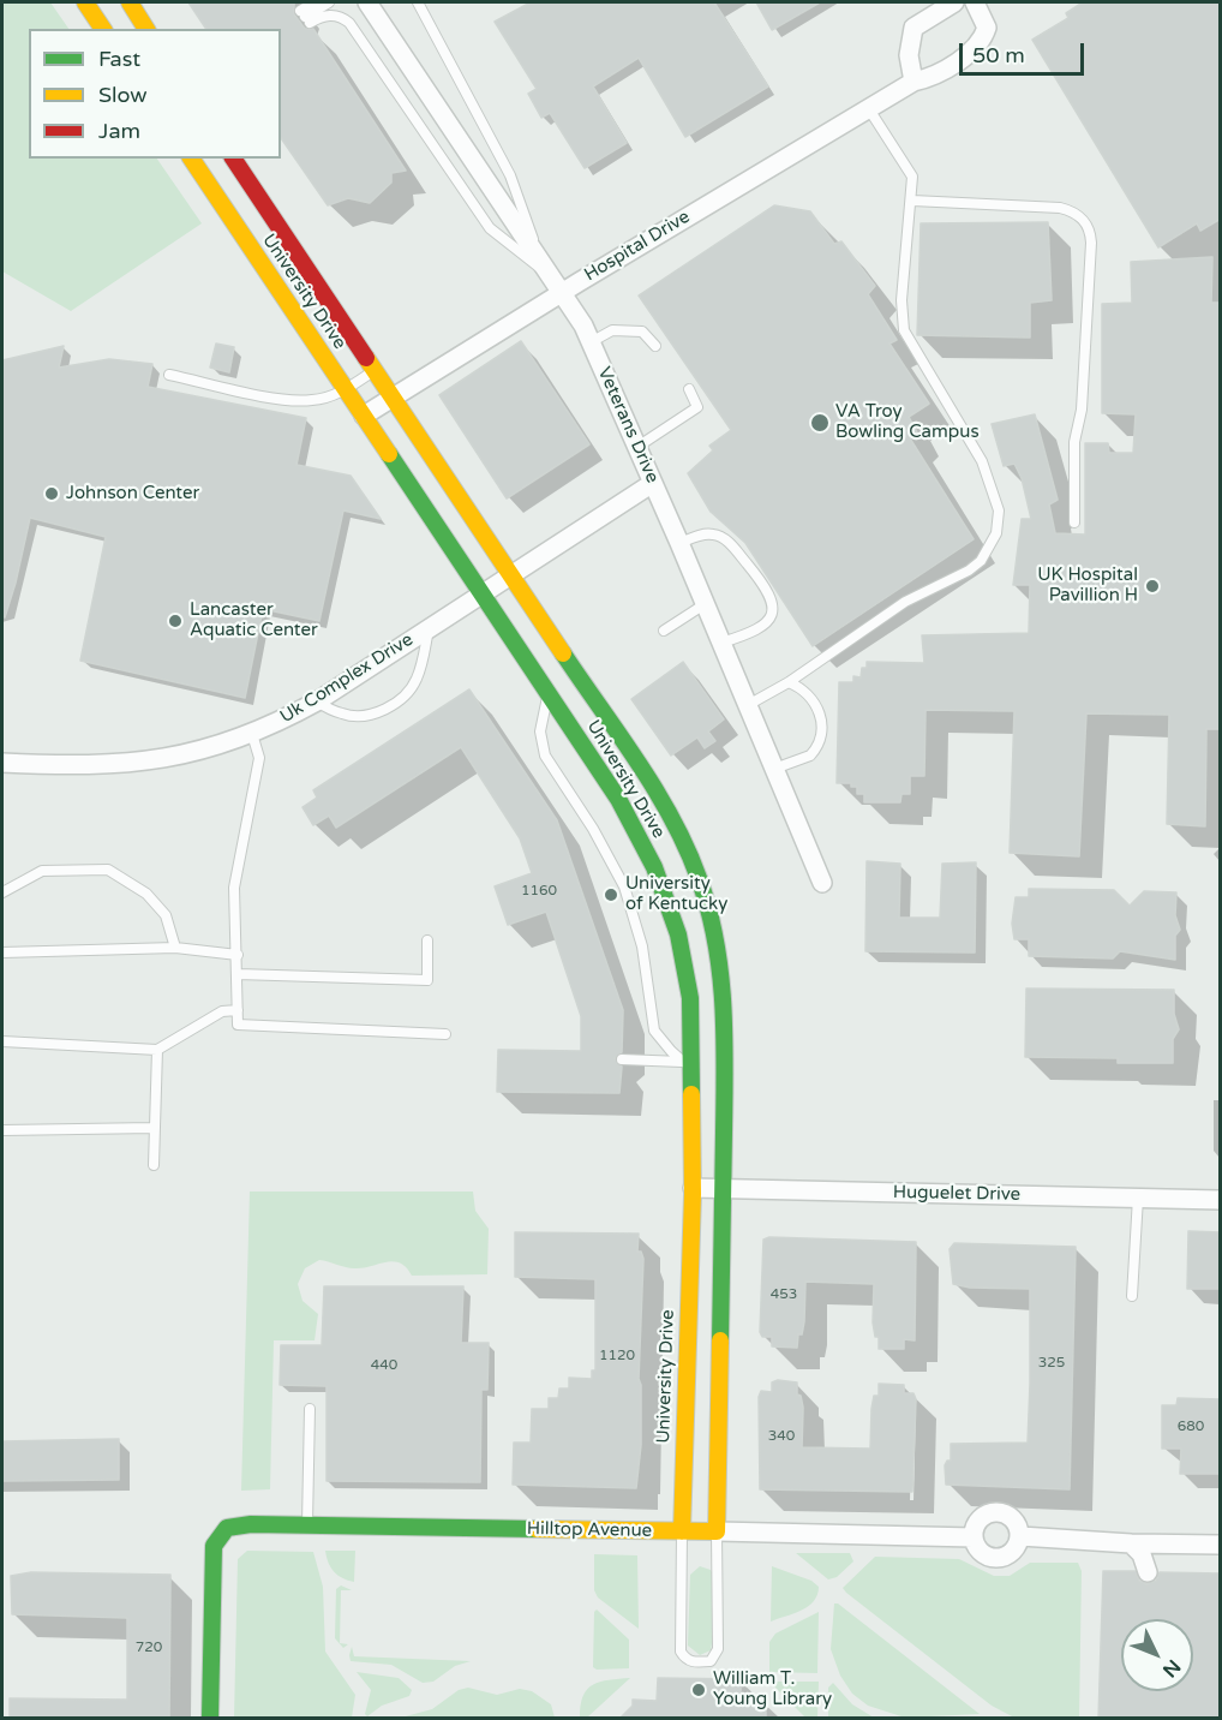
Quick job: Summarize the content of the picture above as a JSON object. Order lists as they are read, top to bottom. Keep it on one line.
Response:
{"streets":{"street":["Hospital Drive","University Drive","Veterans Drive","Uk Complex Drive","Huguelet Drive","Hilltop Avenue"]},"crossings":[["Hospital Drive","University Drive"],["Hospital Drive","Veterans Drive"],["University Drive","Uk Complex Drive"],["University Drive","Huguelet Drive"],["University Drive","Hilltop Avenue"],["Veterans Drive","Uk Complex Drive"]],"places":["VA Troy Bowling Campus","Johnson Center","UK Hospital Pavillion H","Lancaster Aquatic Center","University of Kentucky","William T. Young Library"],"house_numbers":["1160","453","1120","325","440","680","340","720"],"legend":["Fast","Slow","Jam"],"scale_bar":"50 m","north":"bottom right"}
